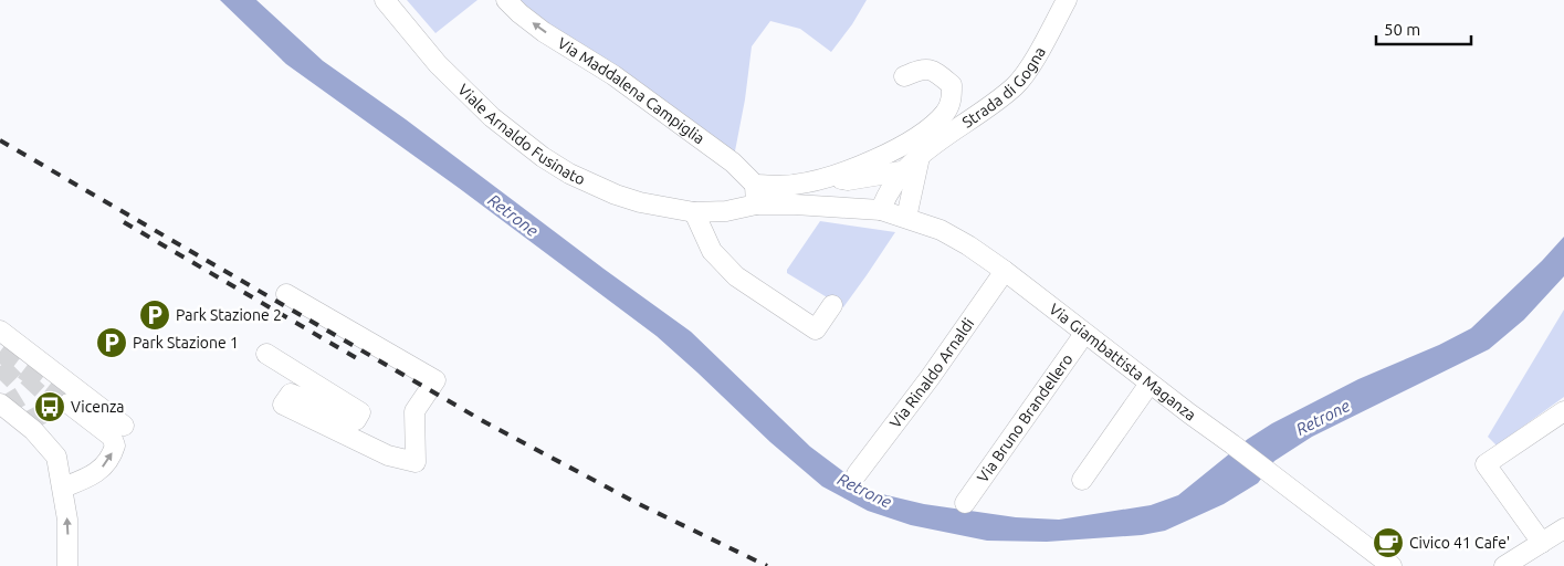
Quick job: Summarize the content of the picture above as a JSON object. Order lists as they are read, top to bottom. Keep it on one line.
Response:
{"streets":{"street":["Strada di Gogna","Via Maddalena Campiglia","Viale Arnaldo Fusinato","Via Giambattista Maganza","Via Rinaldo Arnaldi","Via Bruno Brandellero"]},"crossings":[["Strada di Gogna","Via Maddalena Campiglia"],["Strada di Gogna","Via Giambattista Maganza"],["Viale Arnaldo Fusinato","Via Giambattista Maganza"],["Via Giambattista Maganza","Via Rinaldo Arnaldi"],["Via Giambattista Maganza","Via Bruno Brandellero"]],"one_way":["Via Maddalena Campiglia"],"water":["Retrone"],"places":{"parking":["Park Stazione 2","Park Stazione 1"],"bus stop":["Vicenza"],"cafe":["Civico 41 Cafe'"]},"scale_bar":"50 m"}
